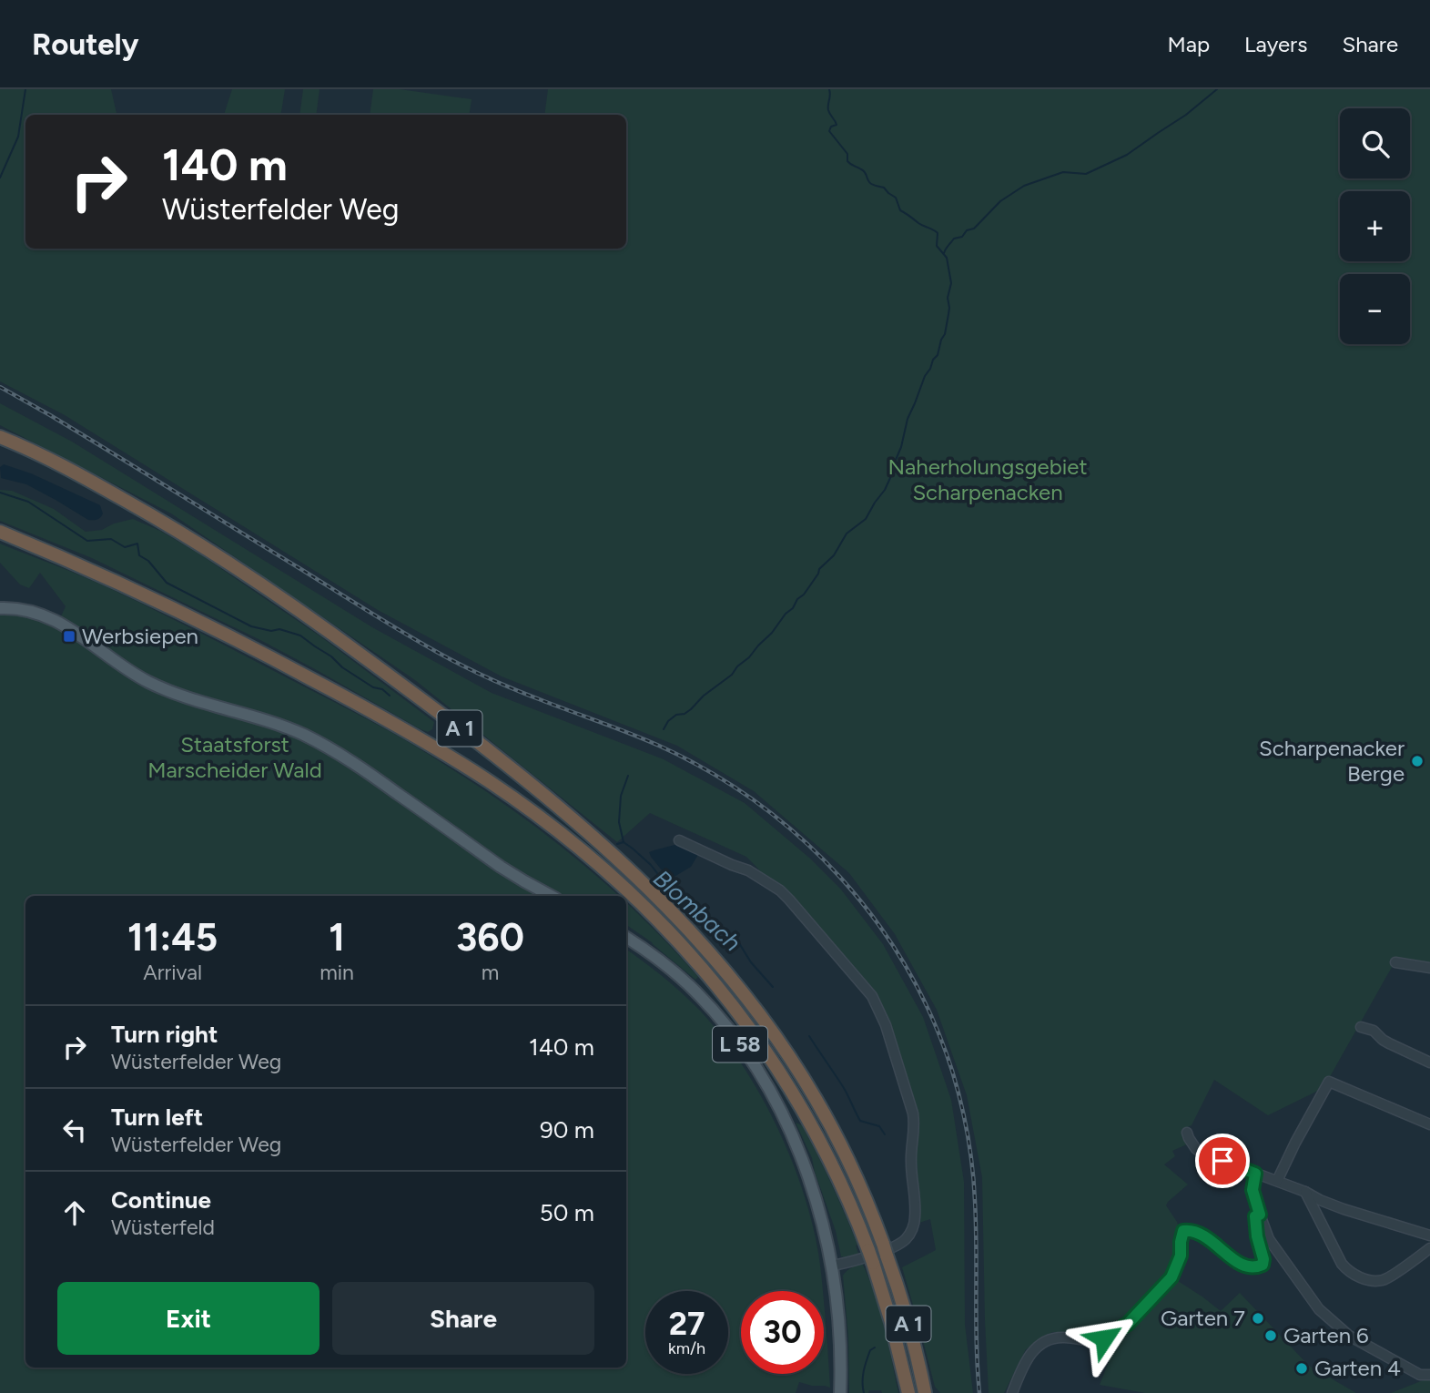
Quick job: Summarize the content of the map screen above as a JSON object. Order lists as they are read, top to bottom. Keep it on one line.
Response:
{"streets":{"highway":["A 1"],"main road":["L 58"]},"water":["Blombach"],"parks":["Naherholungsgebiet Scharpenacken","Staatsforst Marscheider Wald"],"places":{"transit":["Werbsiepen"],"other":["Scharpenacker Berge","Garten 7","Garten 6","Garten 4"]},"page":{"header":"Routely","nav":["Map","Layers","Share"],"map_buttons":["+","−"],"turn":["140 m","Wüsterfelder Weg"],"eta":["11:45","Arrival","1","min","360","m"],"list":[{"name":"Turn right","note":"Wüsterfelder Weg","value":"140 m"},{"name":"Turn left","note":"Wüsterfelder Weg","value":"90 m"},{"name":"Continue","note":"Wüsterfeld","value":"50 m"}],"buttons":["Exit","Share"],"speed":"27 km/h","limit":"30"}}
